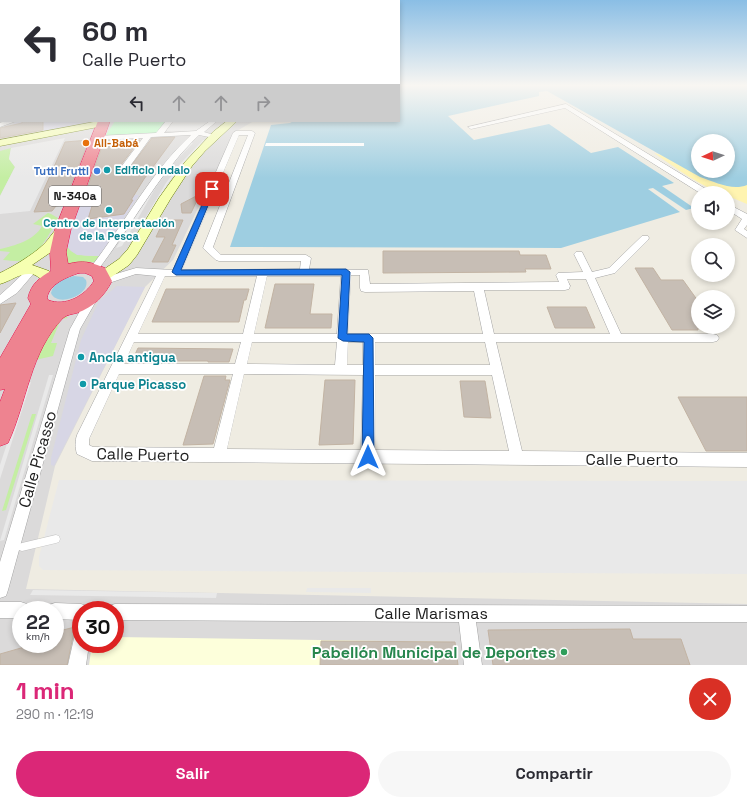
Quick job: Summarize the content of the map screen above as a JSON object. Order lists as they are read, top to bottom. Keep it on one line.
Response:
{"streets":{"highway":["N-340a"],"street":["Calle Puerto","Calle Picasso","Calle Marismas"]},"places":["Ali-Babá","Edificio Indalo","Tutti Frutti","Centro de Interpretación de la Pesca","Ancla antigua","Parque Picasso","Pabellón Municipal de Deportes"],"north":"left","page":{"turn":["60 m","Calle Puerto"],"speed":"22 km/h","limit":"30","heading":["1 min","290 m · 12:19"],"buttons":["Salir","Compartir"]}}
